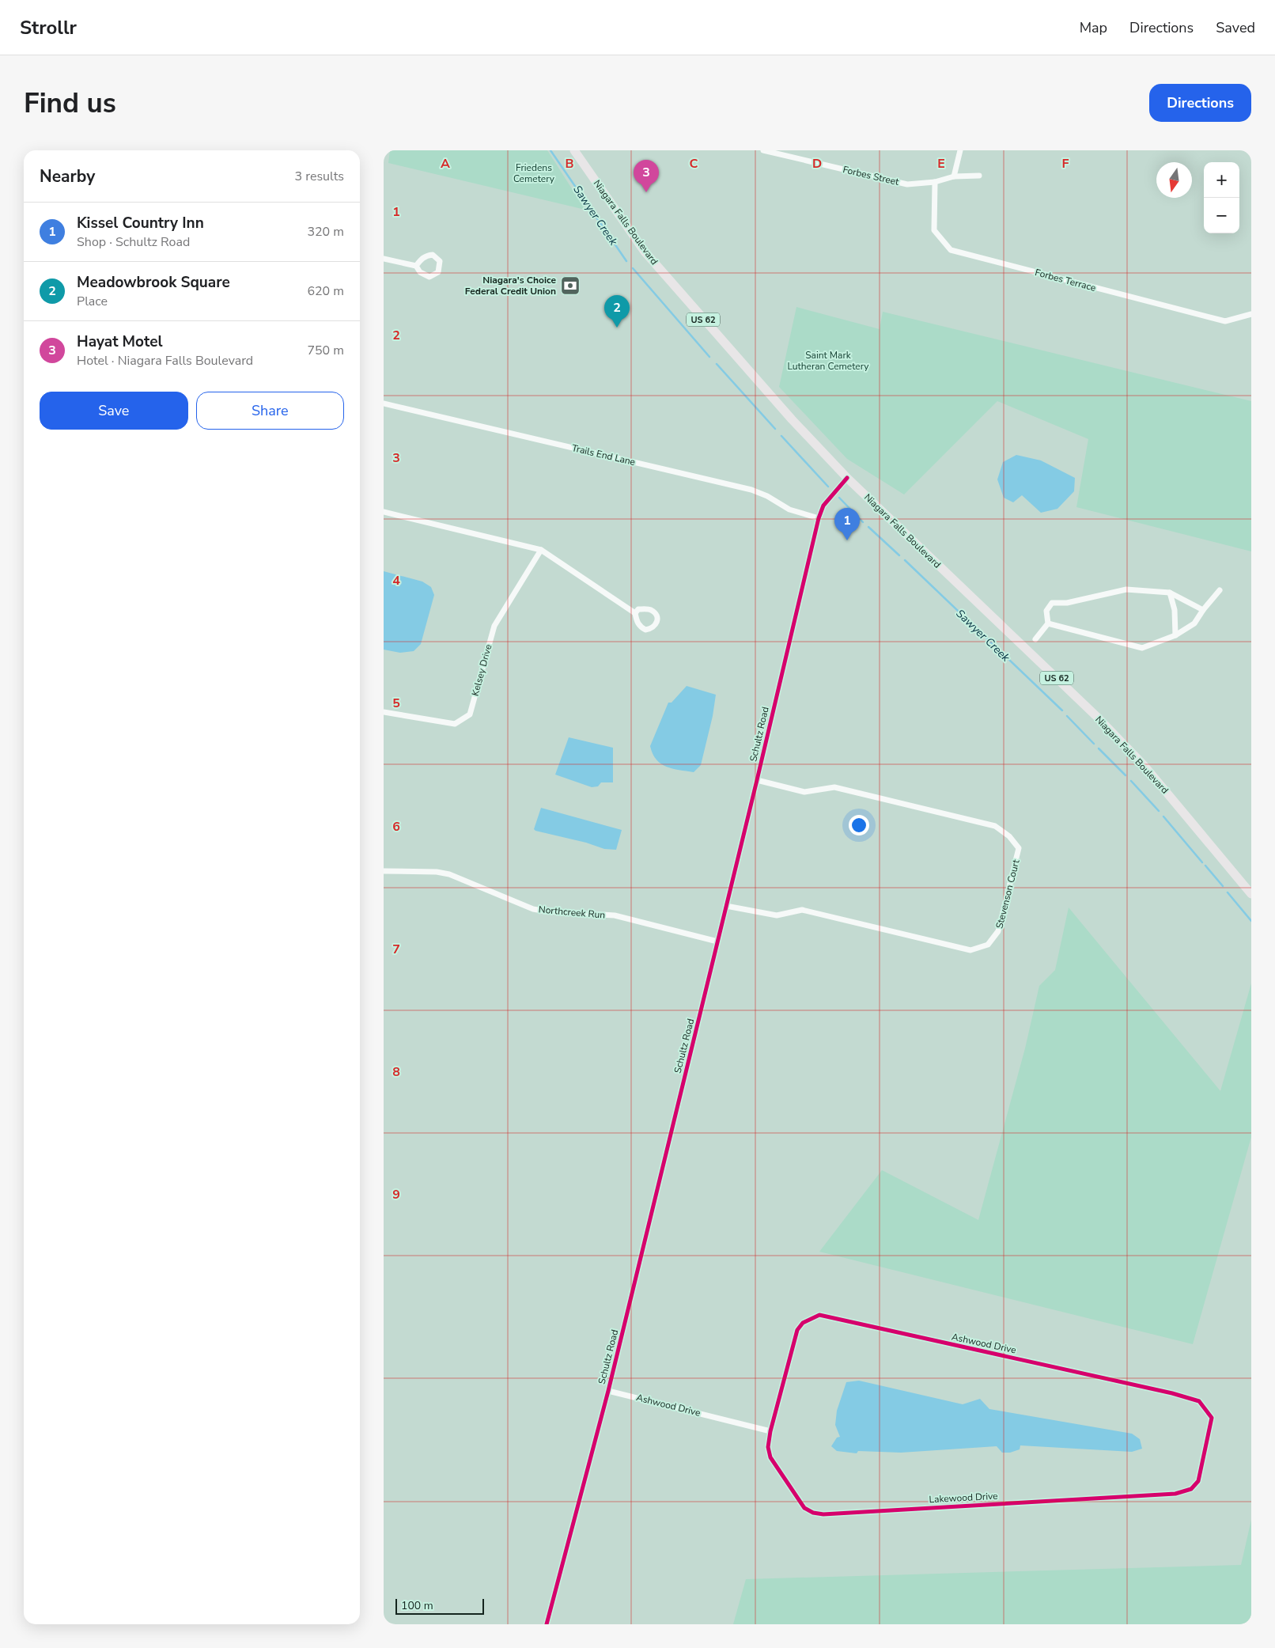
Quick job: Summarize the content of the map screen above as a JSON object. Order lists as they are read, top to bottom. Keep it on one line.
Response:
{"streets":{"main road":["Niagara Falls Boulevard","US 62"],"street":["Forbes Street","Forbes Terrace","Trails End Lane","Kelsey Drive","Schultz Road","Stevenson Court","Northcreek Run","Ashwood Drive","Lakewood Drive"]},"crossings":[["Forbes Street","Forbes Terrace"],["Niagara Falls Boulevard","Schultz Road"],["Trails End Lane","Schultz Road"],["Schultz Road","Stevenson Court"],["Schultz Road","Northcreek Run"],["Schultz Road","Ashwood Drive"],["Ashwood Drive","Lakewood Drive"]],"water":["Sawyer Creek"],"parks":["Friedens Cemetery","Saint Mark Lutheran Cemetery"],"places":{"bank":["Niagara's Choice Federal Credit Union"]},"scale_bar":"100 m","north":"bottom","page":{"header":"Strollr","nav":["Map","Directions","Saved"],"buttons":["Directions",["Save","Share"]],"title":"Find us","heading":["Nearby","3 results"],"pins":["3","2","1"],"map_buttons":["+","−"],"list":[{"mark":"1","name":"Kissel Country Inn","note":"Shop · Schultz Road","value":"320 m"},{"mark":"2","name":"Meadowbrook Square","note":"Place","value":"620 m"},{"mark":"3","name":"Hayat Motel","note":"Hotel · Niagara Falls Boulevard","value":"750 m"}],"scale":"100 m"},"grid":{"columns":["A","B","C","D","E","F"],"rows":["1","2","3","4","5","6","7","8","9"]}}
